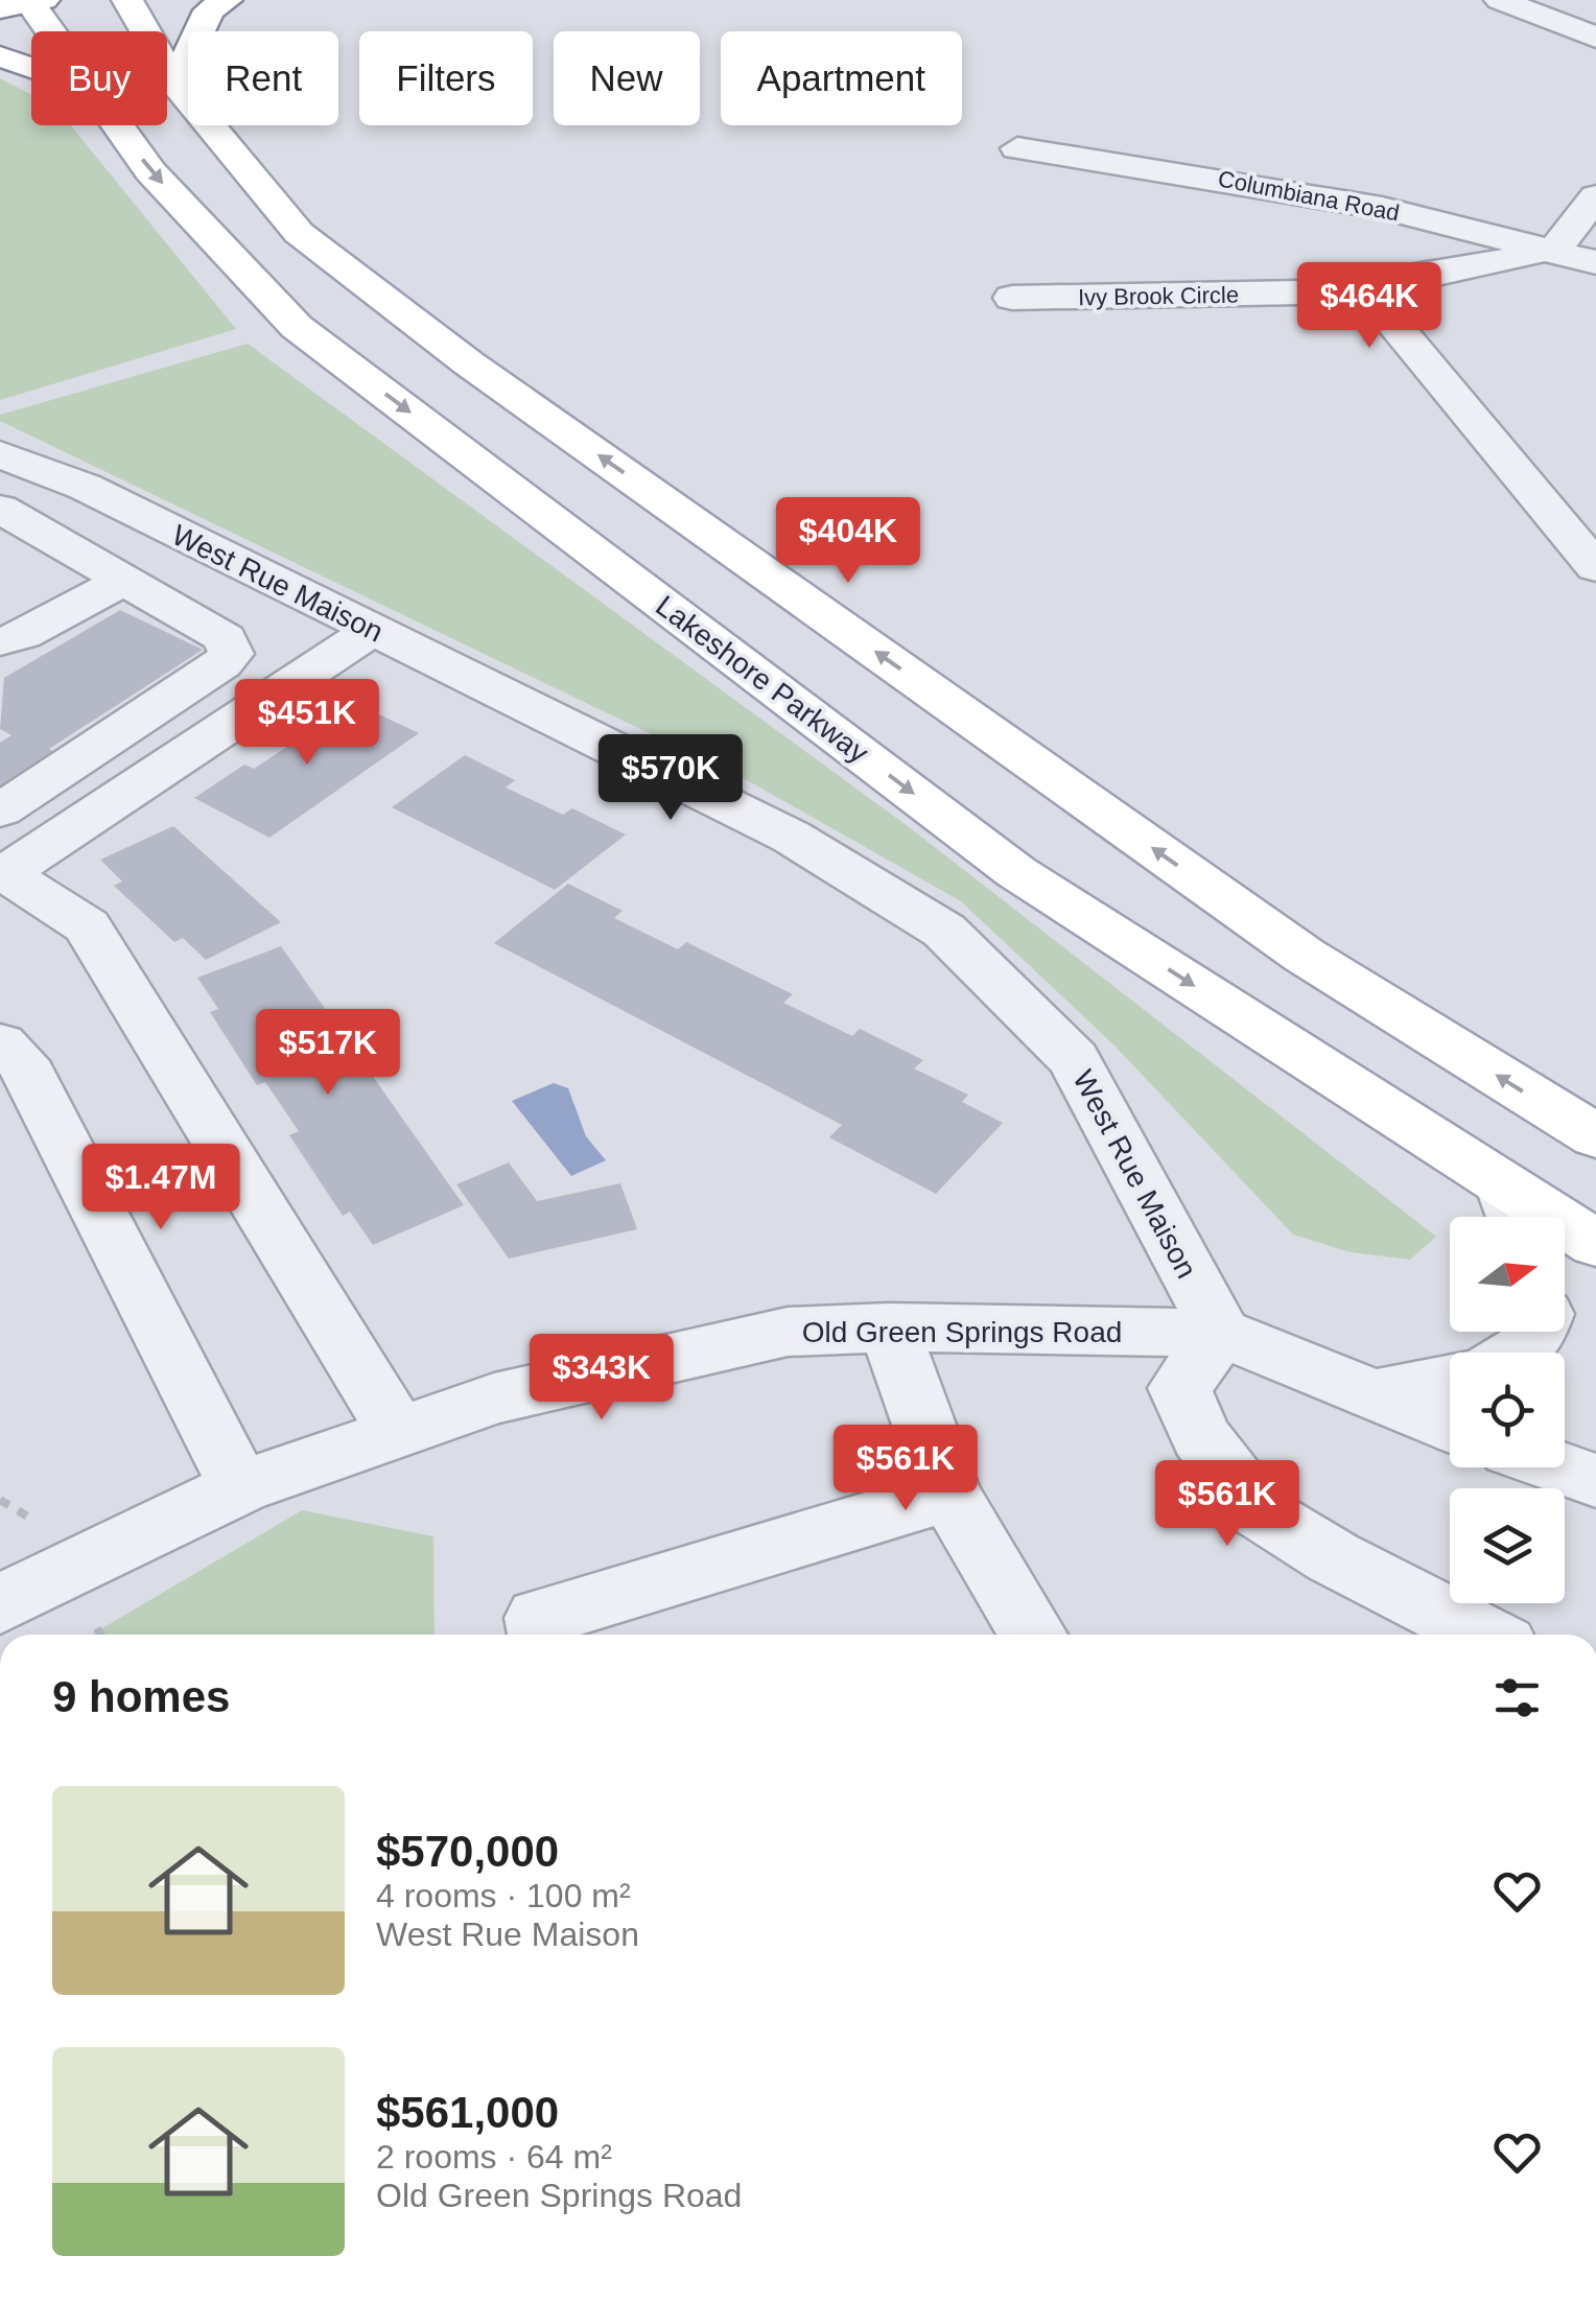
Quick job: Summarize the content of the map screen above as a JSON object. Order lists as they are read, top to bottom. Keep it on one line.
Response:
{"streets":{"main road":["Lakeshore Parkway"],"street":["Columbiana Road","Ivy Brook Circle","West Rue Maison","Old Green Springs Road"]},"crossings":[["Columbiana Road","Ivy Brook Circle"],["West Rue Maison","Old Green Springs Road"]],"north":"right","page":{"chip":["Buy","Rent","Filters","New","Apartment"],"price":["$464K","$404K","$451K","$570K","$517K","$1.47M","$343K","$561K","$561K"],"heading":"9 homes","list":[{"name":"$570,000","note":"4 rooms · 100 m² · West Rue Maison"},{"name":"$561,000","note":"2 rooms · 64 m² · Old Green Springs Road"}]}}
